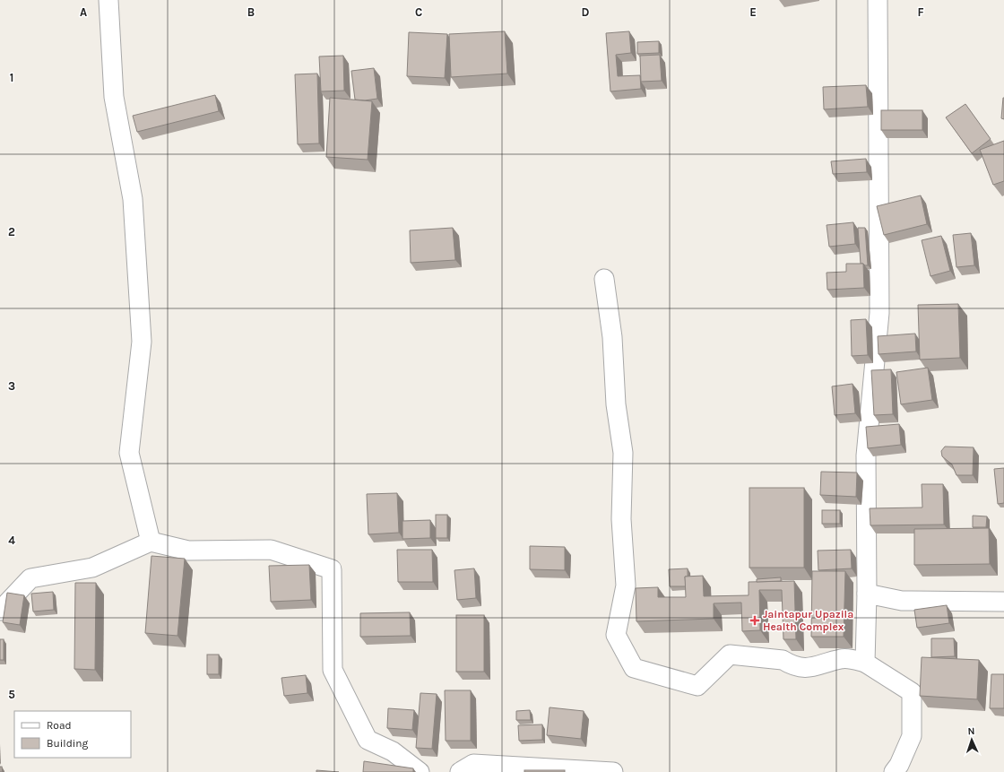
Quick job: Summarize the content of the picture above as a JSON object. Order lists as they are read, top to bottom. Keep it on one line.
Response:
{"places":{"health":["Jaintapur Upazila Health Complex"]},"legend":["Road","Building"],"north":"top","grid":{"columns":["A","B","C","D","E","F"],"rows":["1","2","3","4","5"]}}
